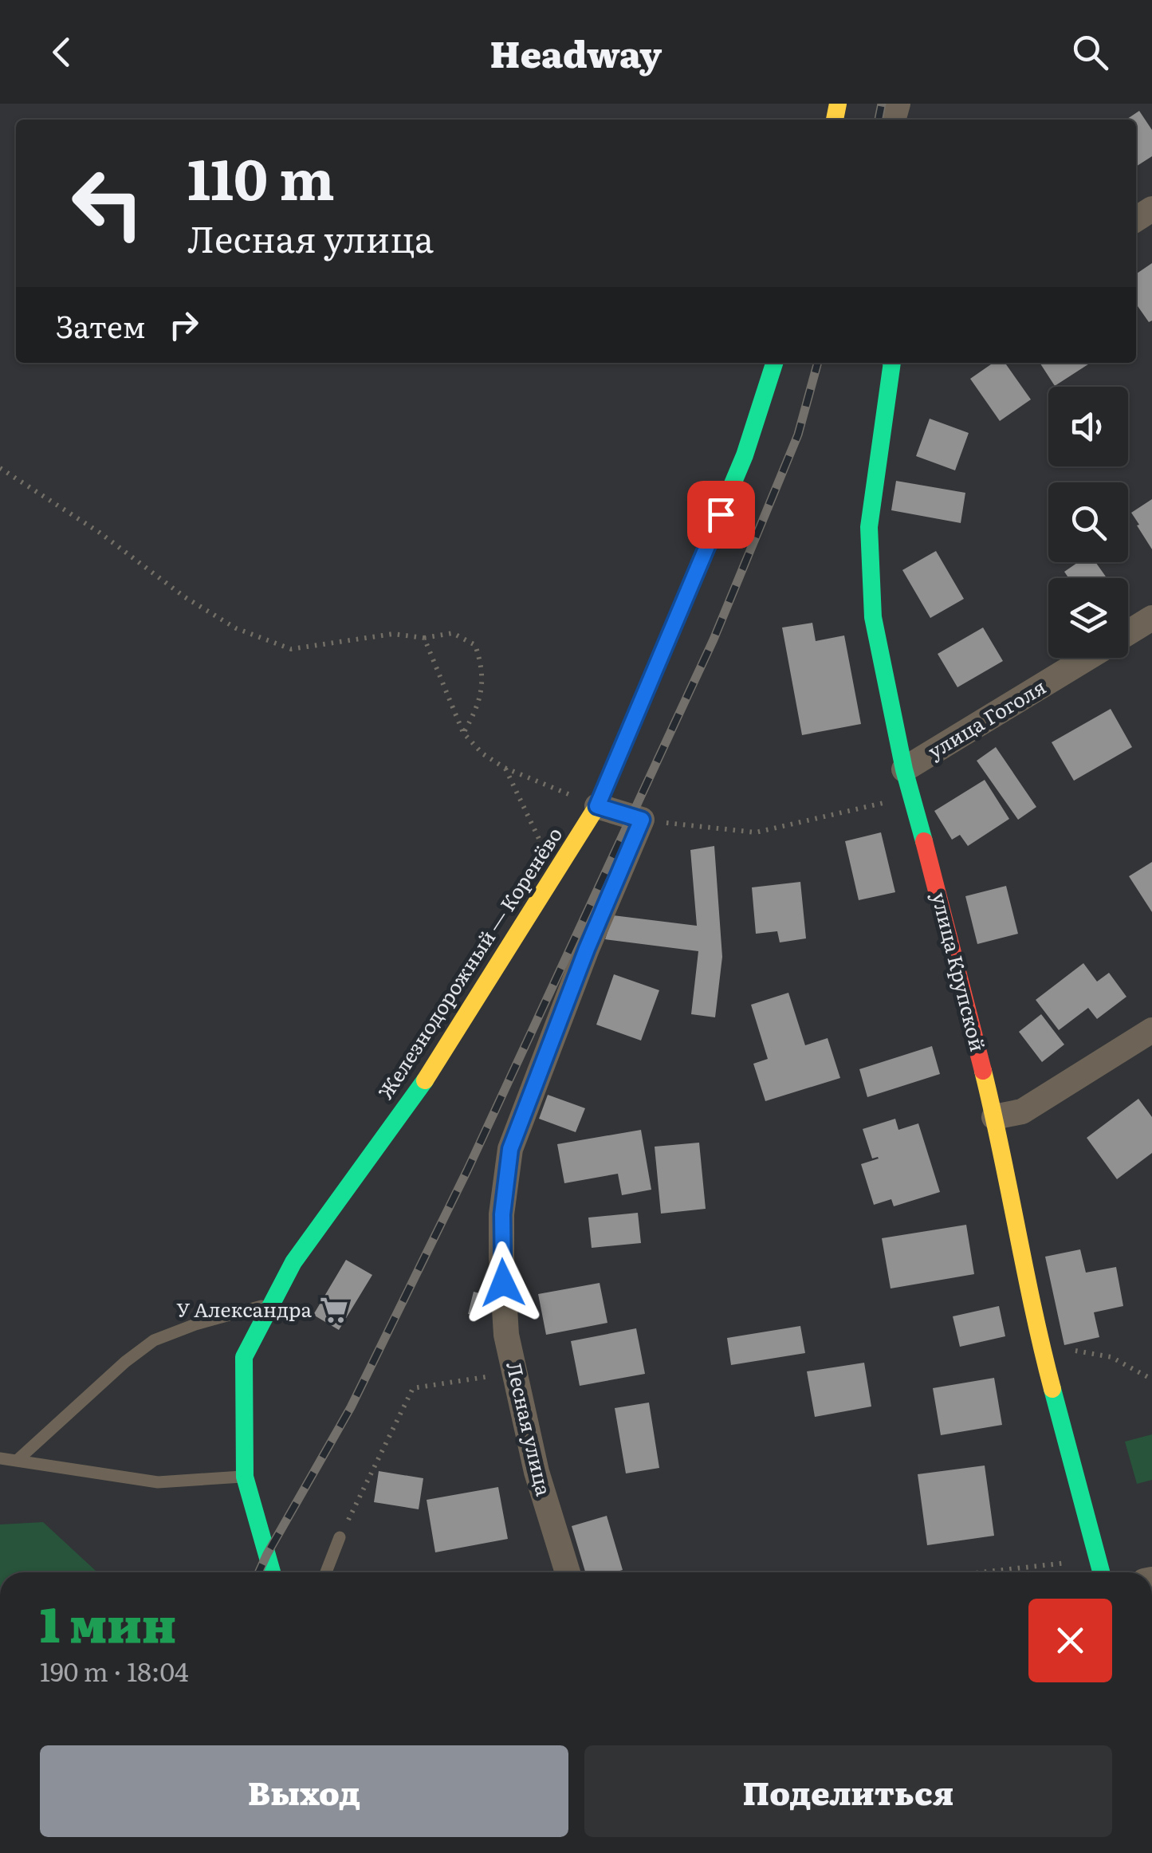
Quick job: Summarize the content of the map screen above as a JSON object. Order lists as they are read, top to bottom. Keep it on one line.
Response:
{"streets":{"main road":["Железнодорожный — Коренёво","улица Крупской"],"street":["улица Гоголя","Лесная улица"]},"crossings":[["улица Гоголя","улица Крупской"]],"places":{"supermarket":["У Александра"]},"page":{"header":"Headway","turn":["110 m","Лесная улица"],"then":"Затем","heading":["1 мин","190 m · 18:04"],"buttons":["Выход","Поделиться"]}}
